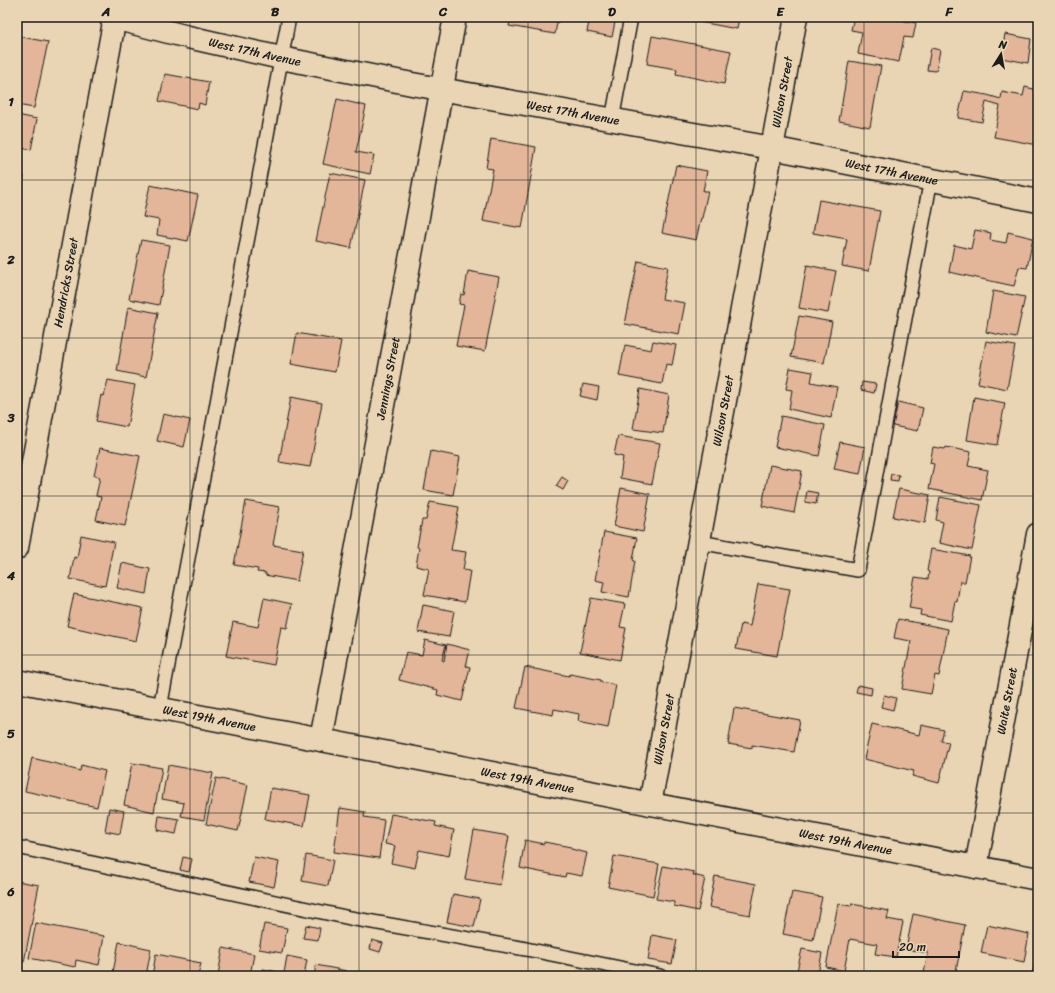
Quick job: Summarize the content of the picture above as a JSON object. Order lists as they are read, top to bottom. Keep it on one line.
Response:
{"streets":{"street":["West 17th Avenue","Wilson Street","Hendricks Street","Jennings Street","Waite Street","West 19th Avenue"]},"crossings":[["West 17th Avenue","Wilson Street"],["West 17th Avenue","Hendricks Street"],["West 17th Avenue","Jennings Street"],["Wilson Street","West 19th Avenue"],["Jennings Street","West 19th Avenue"],["Waite Street","West 19th Avenue"]],"scale_bar":"20 m","north":"top","grid":{"columns":["A","B","C","D","E","F"],"rows":["1","2","3","4","5","6"]}}
